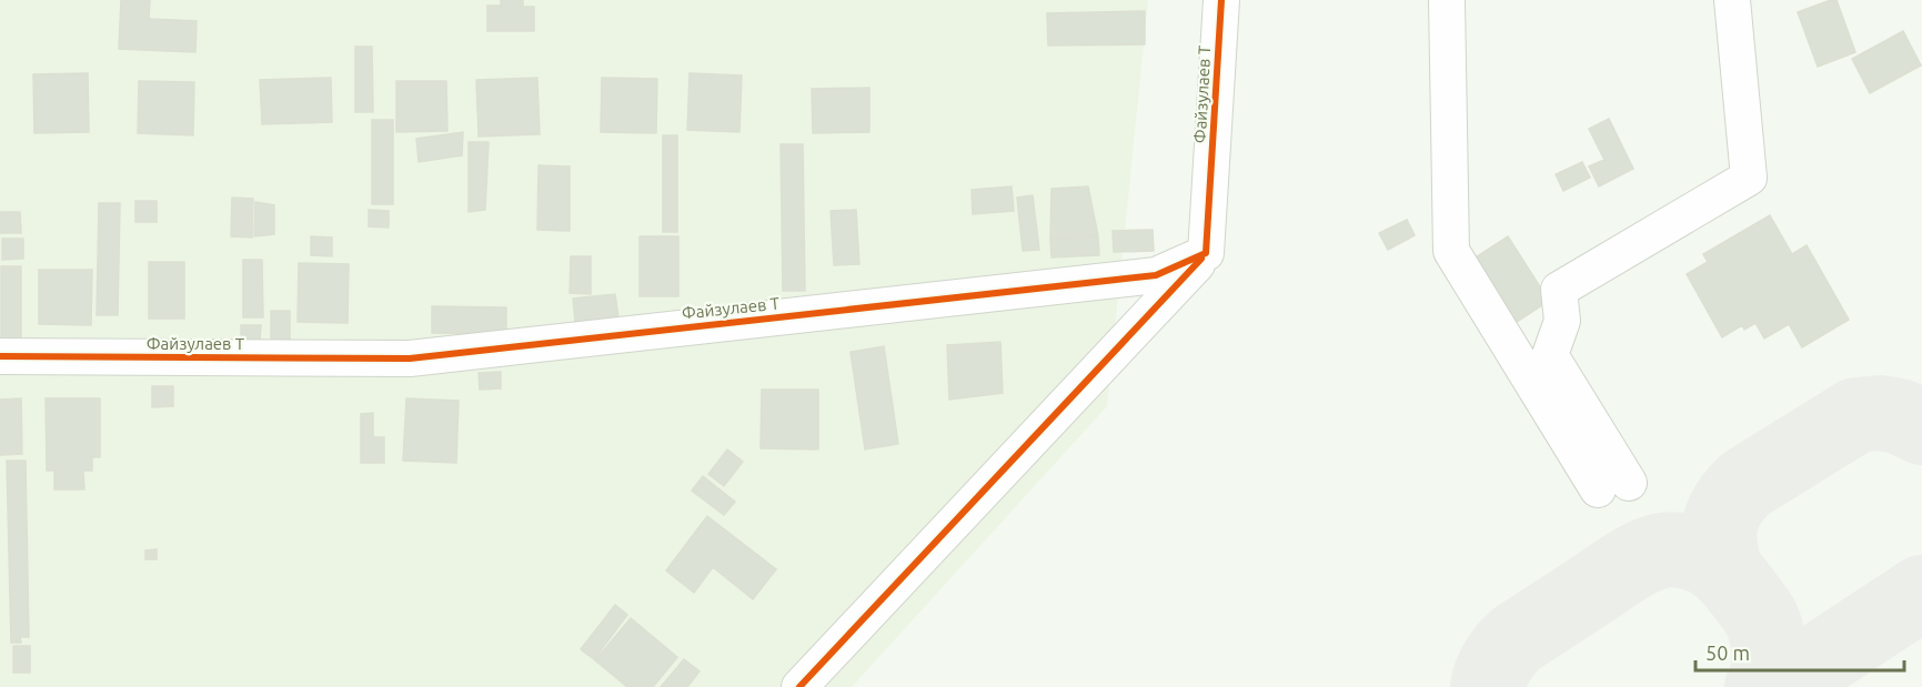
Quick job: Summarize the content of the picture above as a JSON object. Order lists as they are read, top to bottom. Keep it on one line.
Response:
{"streets":{"street":["Файзулаев Т"]},"scale_bar":"50 m"}
